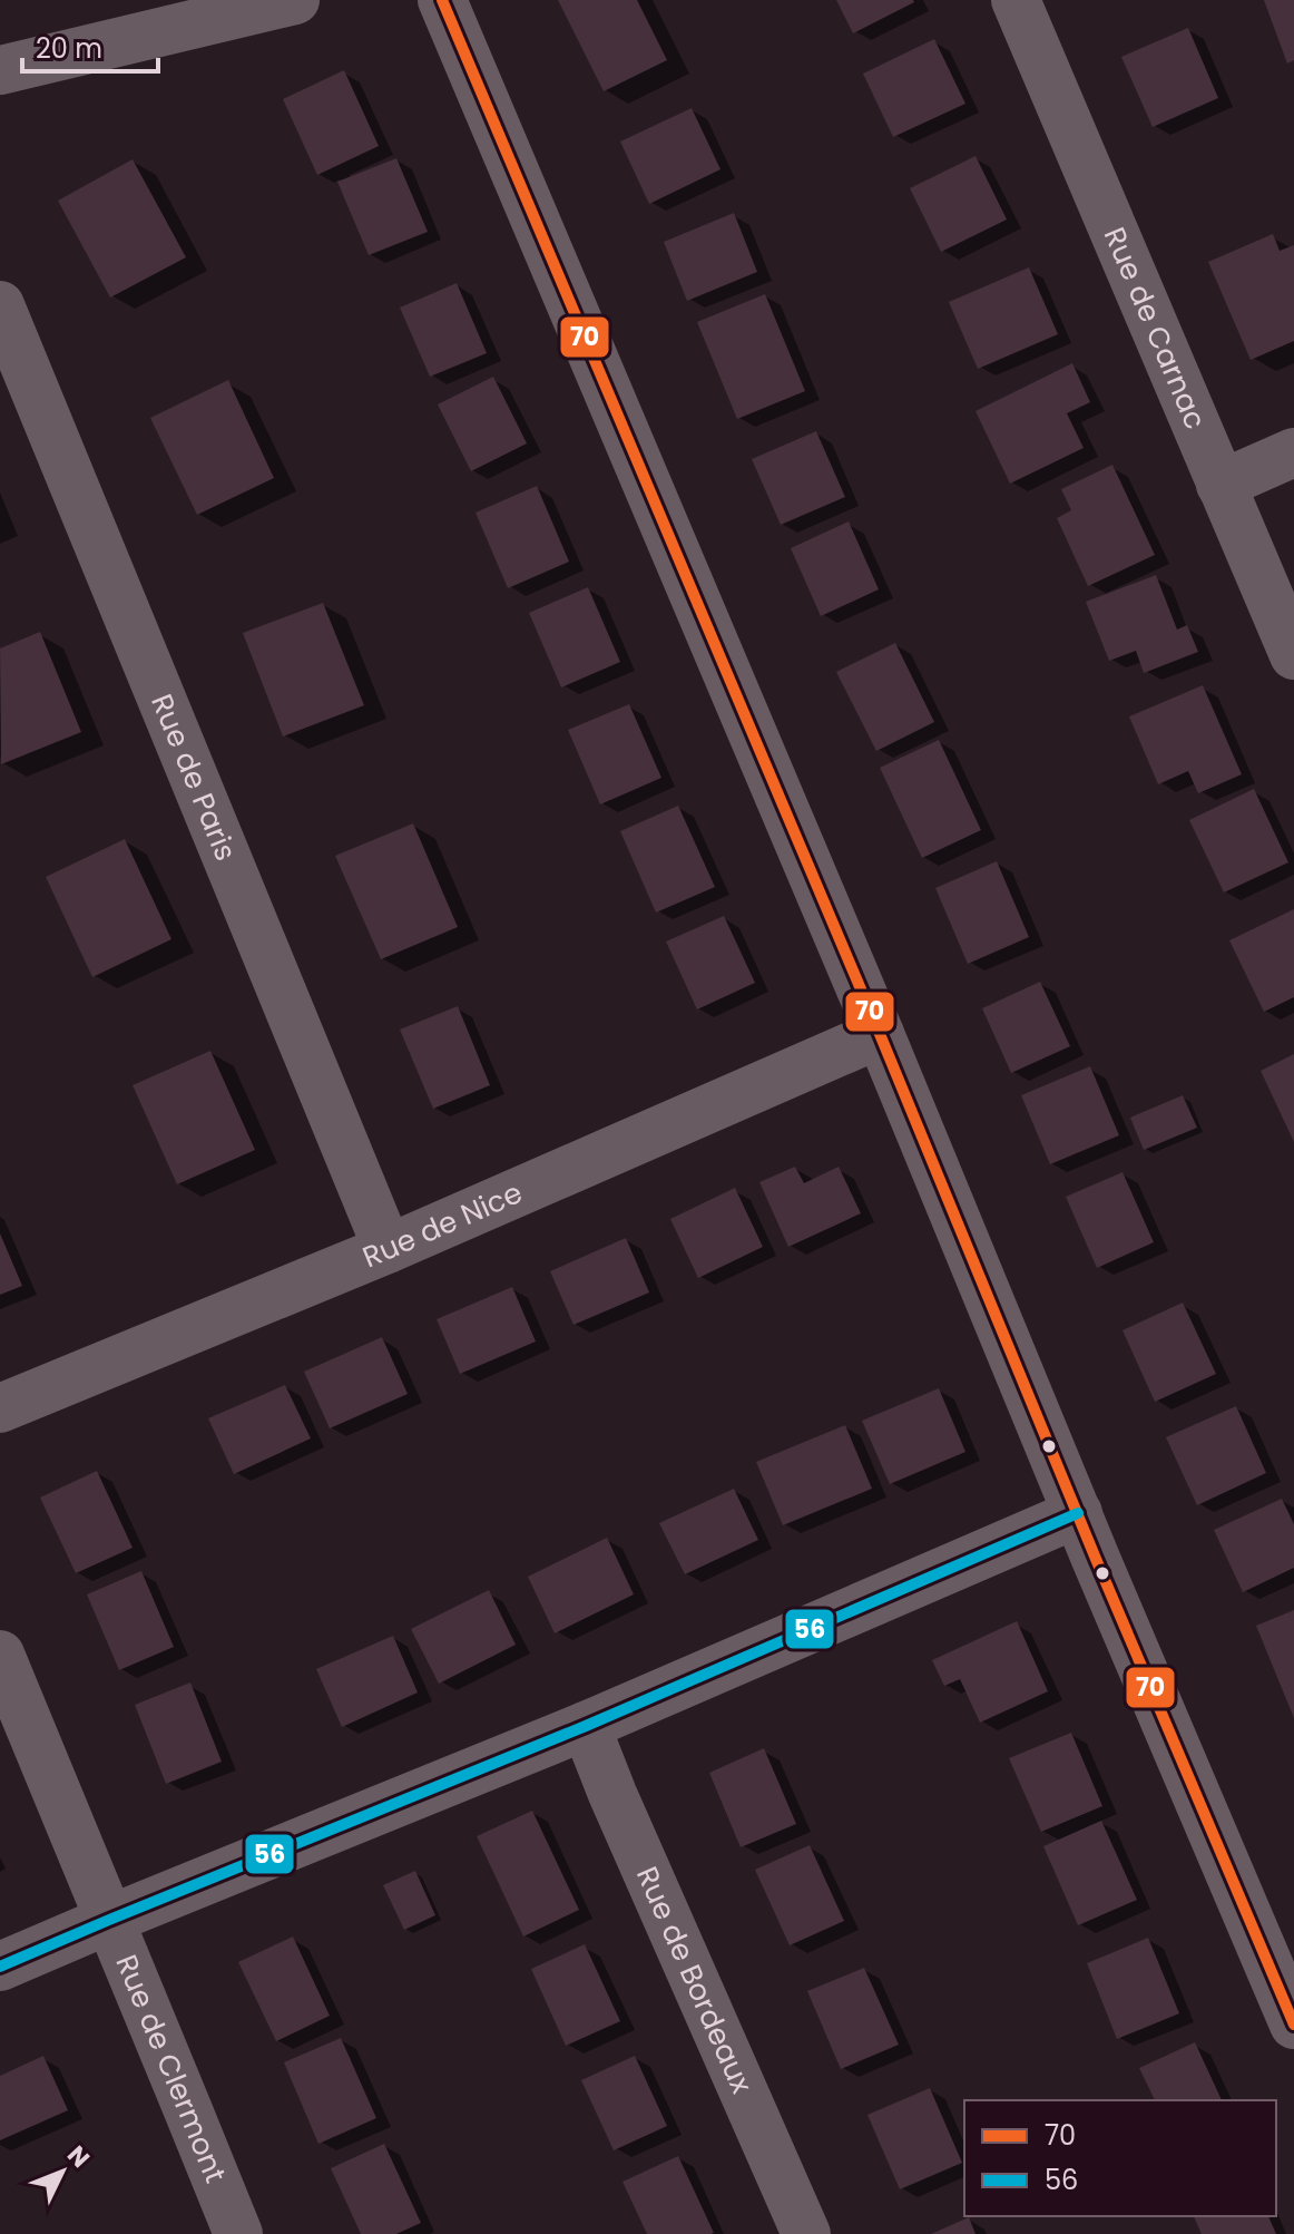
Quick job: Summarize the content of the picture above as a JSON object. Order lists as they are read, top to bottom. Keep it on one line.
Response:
{"streets":{"street":["Rue de Carnac","Rue de Paris","Rue de Nice","Rue de Bordeaux","Rue de Clermont"]},"crossings":[["Rue de Paris","Rue de Nice"]],"lines":["transit line 70","transit line 56"],"legend":["70","56"],"scale_bar":"20 m","north":"top right"}
